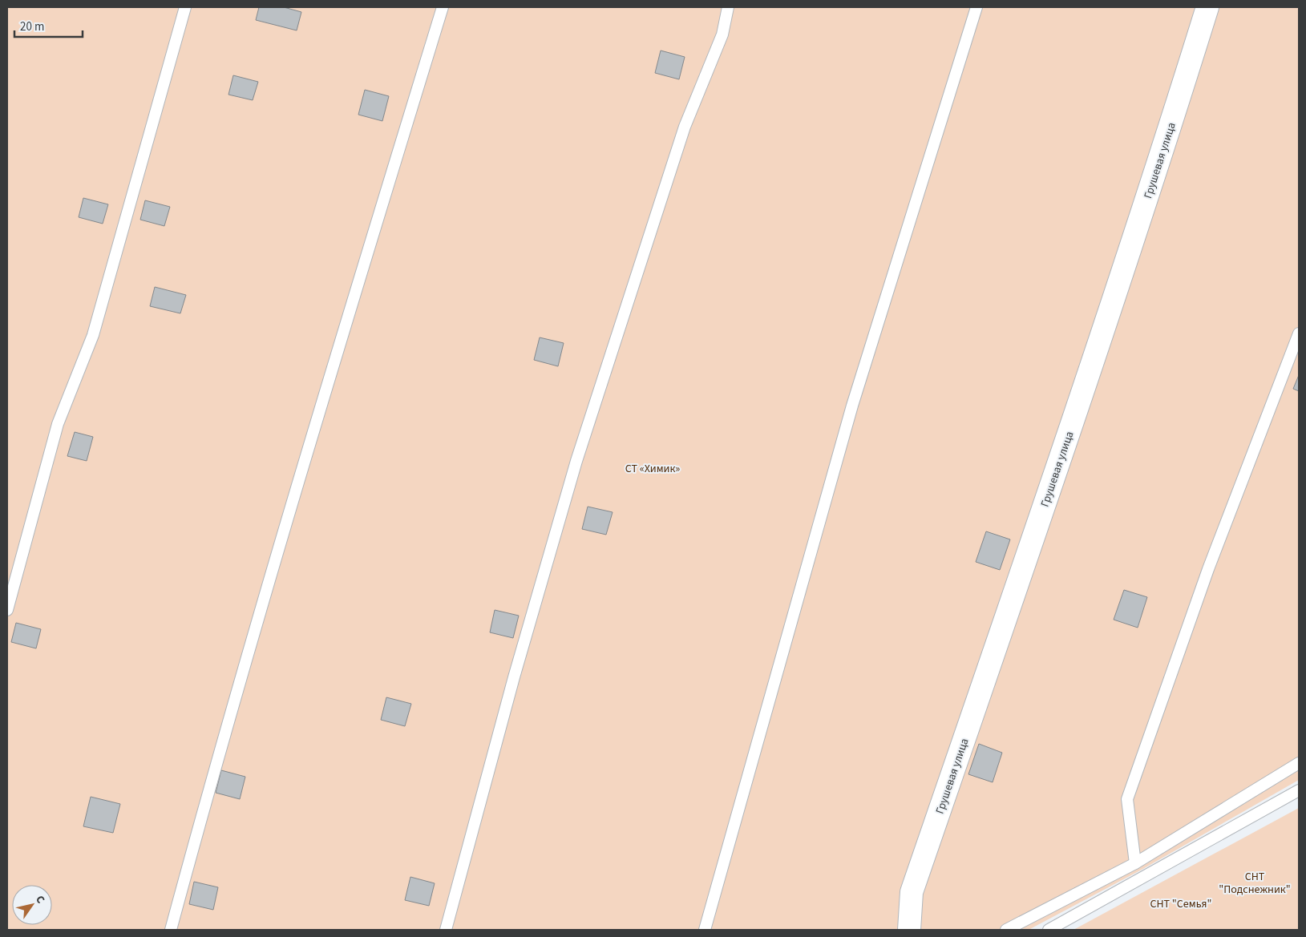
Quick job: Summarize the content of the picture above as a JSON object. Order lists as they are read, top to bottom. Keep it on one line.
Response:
{"streets":{"street":["Грушевая улица"]},"parks":["СТ «Химик»","СНТ \"Подснежник\"","СНТ \"Семья\""],"scale_bar":"20 m","north":"top right"}
